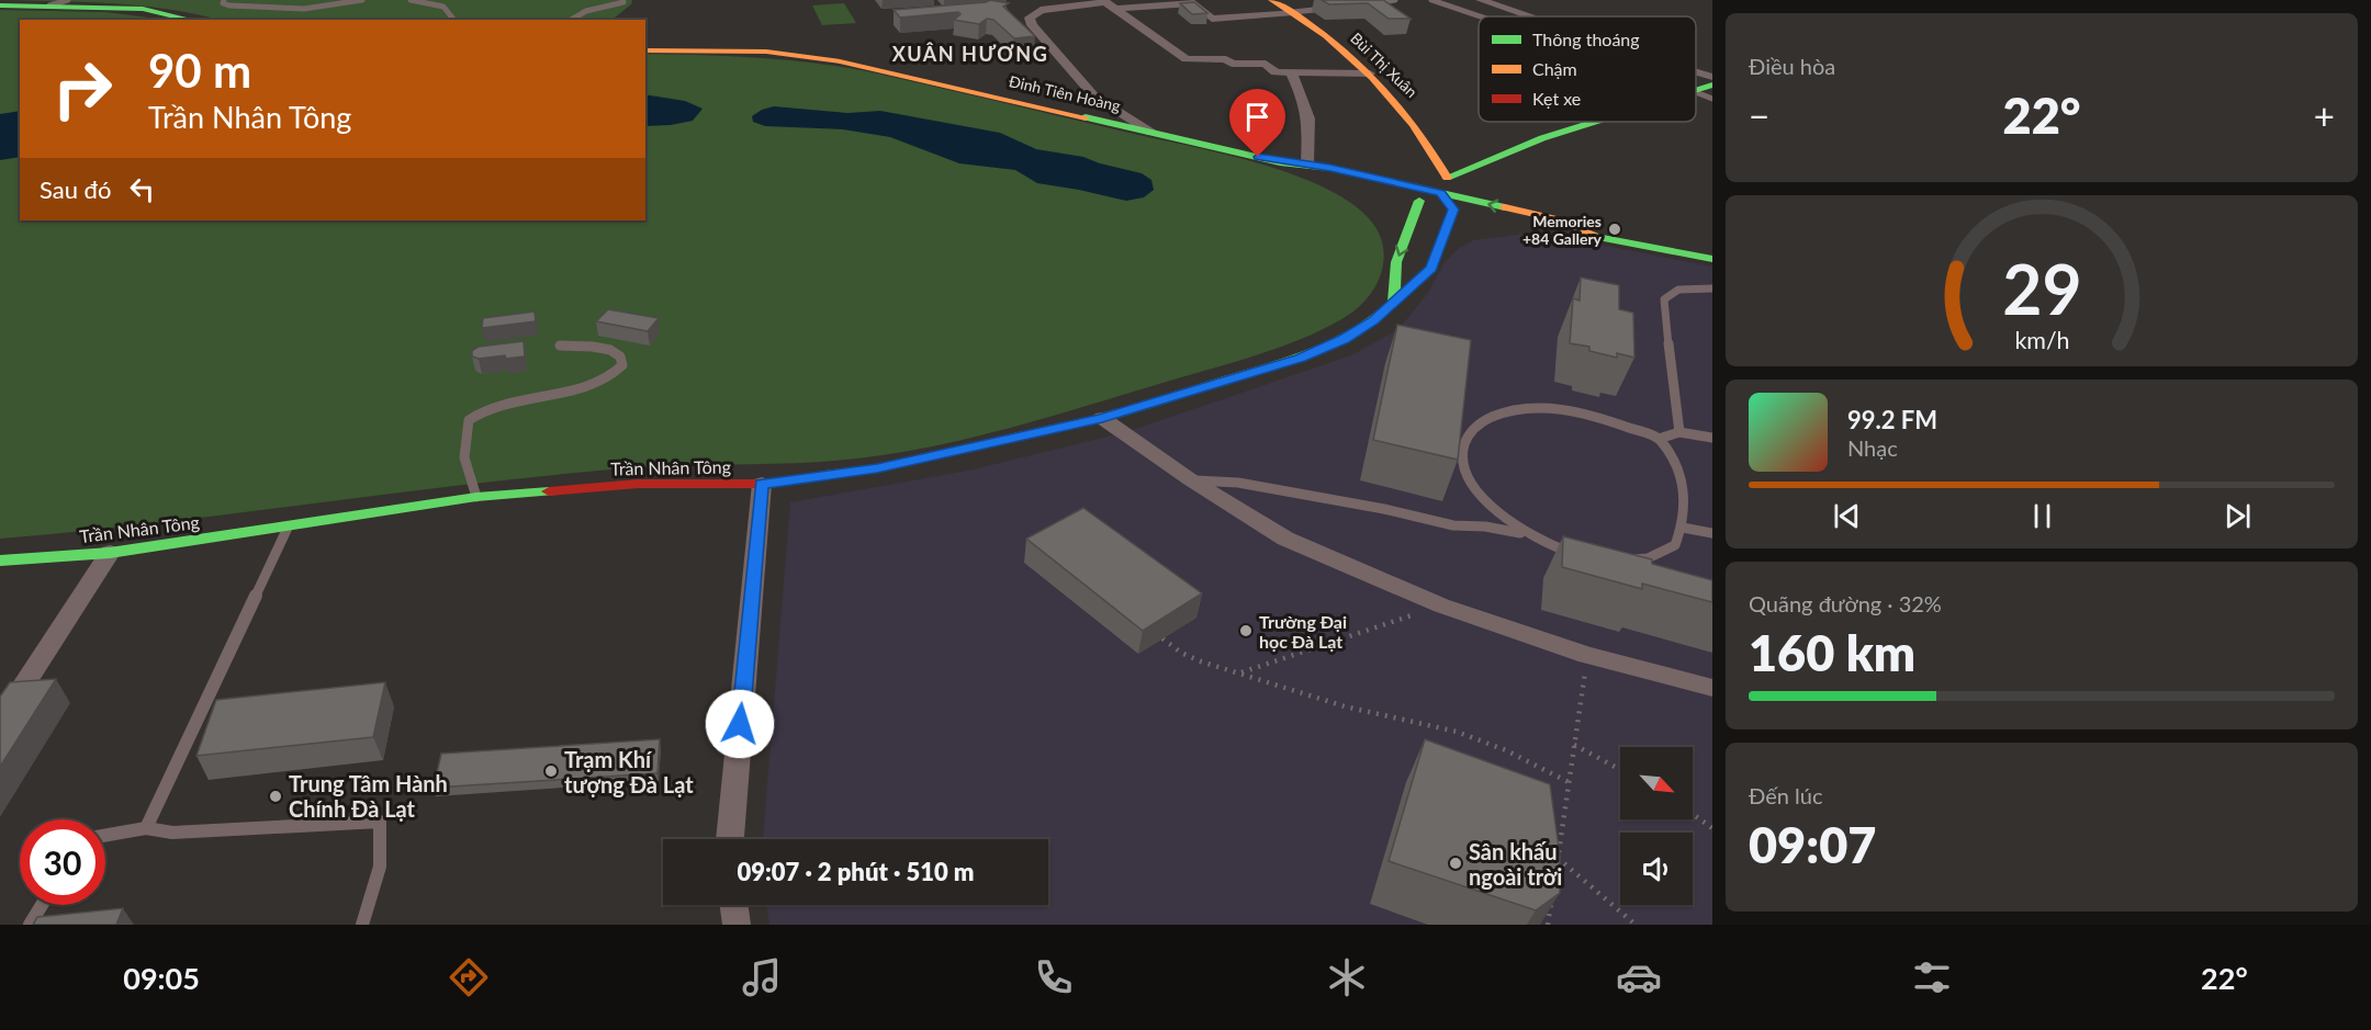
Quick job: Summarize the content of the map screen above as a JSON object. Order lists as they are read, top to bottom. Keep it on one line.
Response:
{"streets":{"main road":["Bùi Thị Xuân","Đinh Tiên Hoàng","Trần Nhân Tông"]},"crossings":[["Đinh Tiên Hoàng","Trần Nhân Tông"]],"districts":["XUÂN HƯƠNG"],"places":["Memories +84 Gallery","Trường Đại học Đà Lạt","Trạm Khí tượng Đà Lạt","Trung Tâm Hành Chính Đà Lạt","Sân khấu ngoài trời"],"legend":["Thông thoáng","Chậm","Kẹt xe"],"north":"bottom right","page":{"tile":["Điều hòa",["Quãng đường · 32%","160 km"],["Đến lúc","09:07"]],"turn":["90 m","Trần Nhân Tông"],"heat":["−","22°","+"],"then":"Sau đó","song":["99.2 FM","Nhạc"],"limit":"30","trip":"09:07 · 2 phút · 510 m","tabs":["09:05","22°"],"gauge":["29","km/h"]}}
